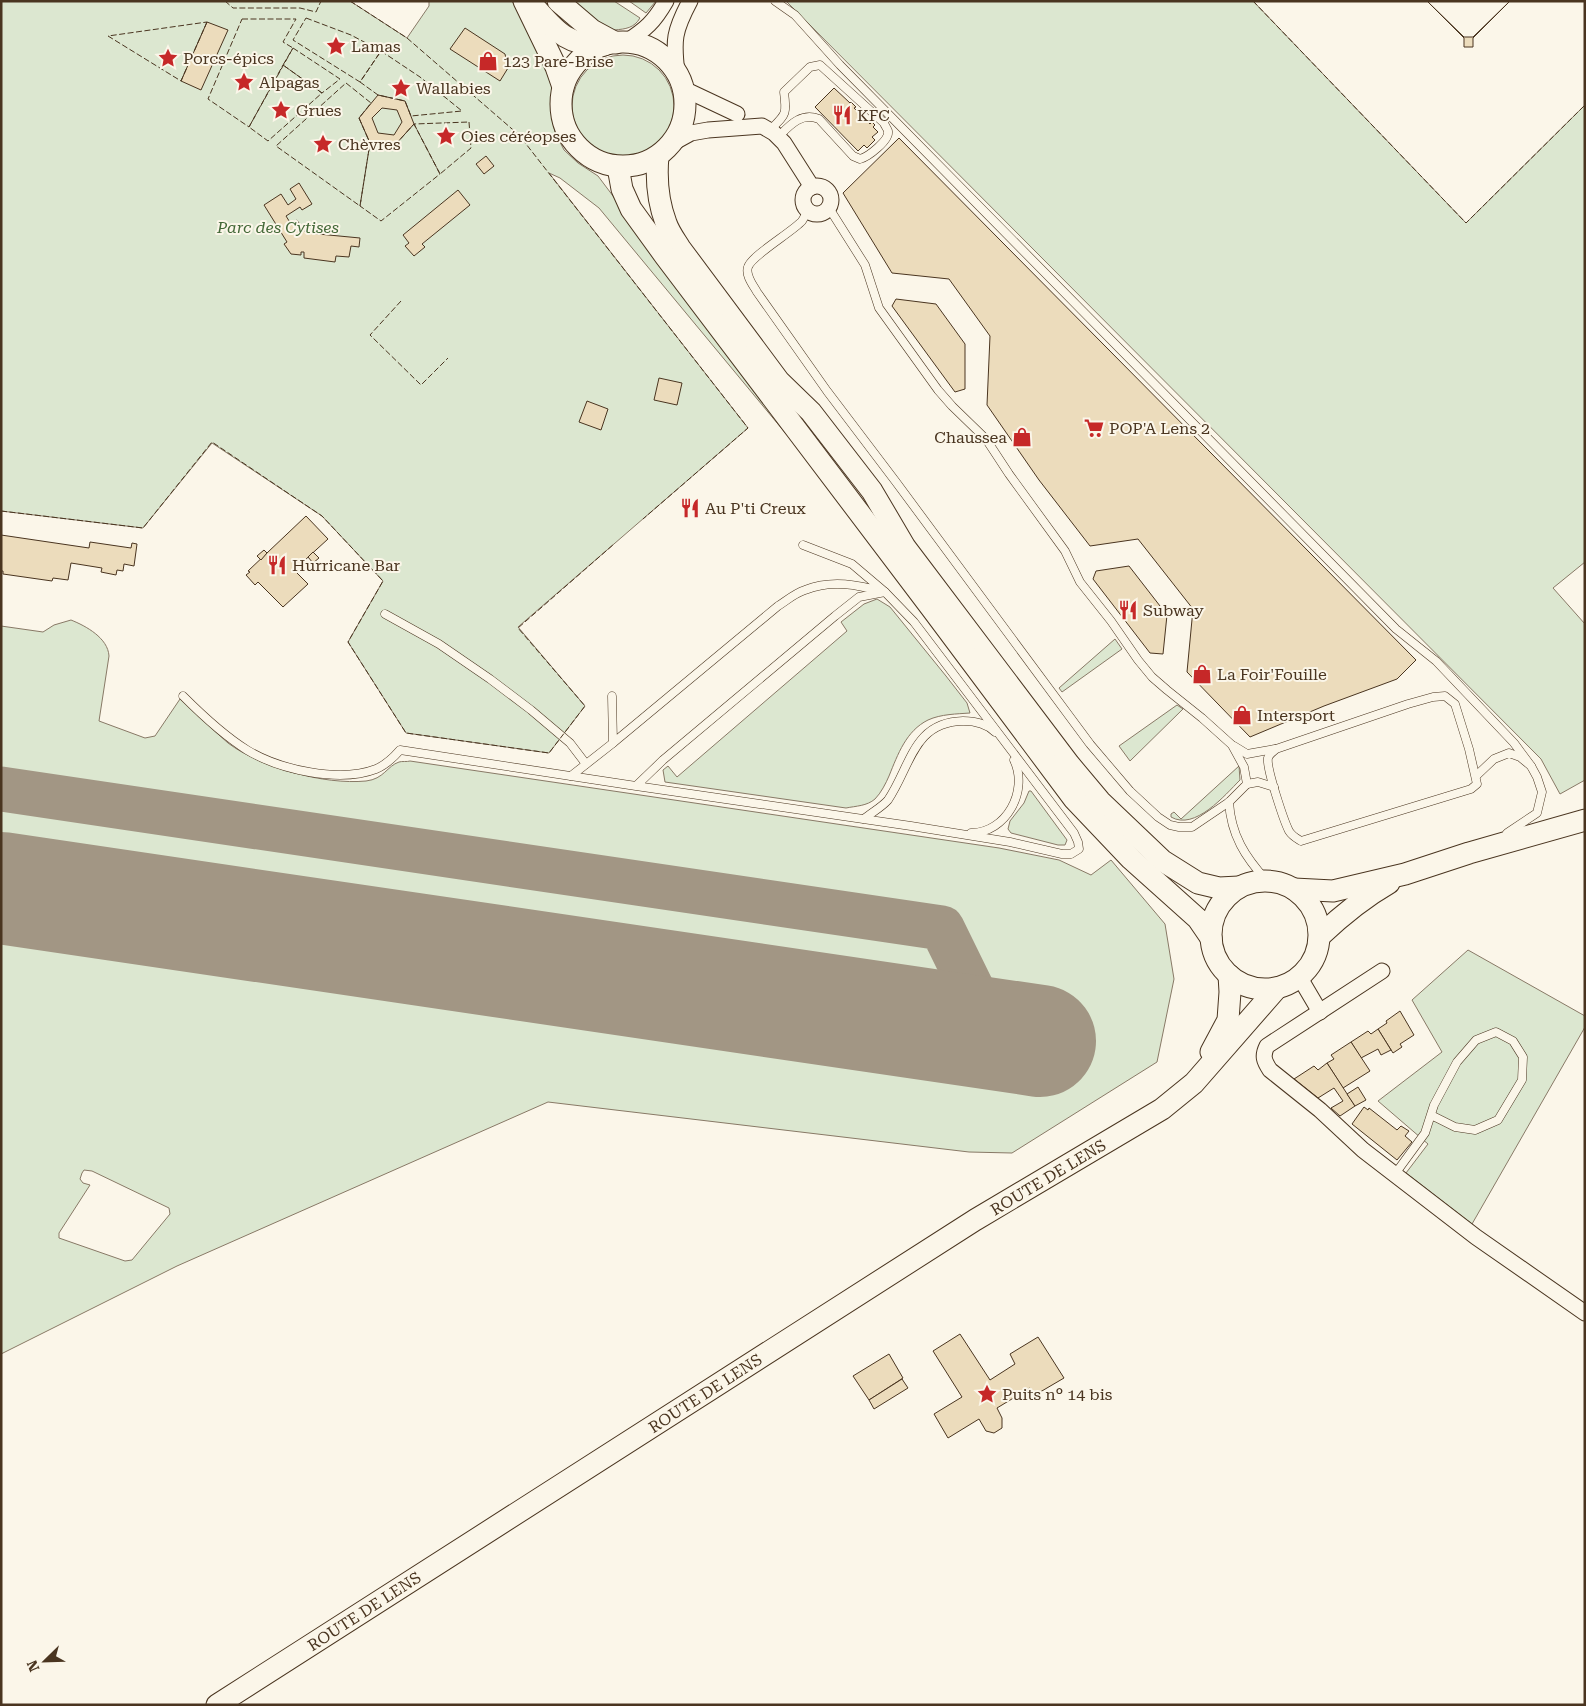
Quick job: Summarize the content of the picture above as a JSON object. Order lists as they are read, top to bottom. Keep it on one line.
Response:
{"streets":{"street":["ROUTE DE LENS"]},"parks":["Parc des Cytises"],"places":{"place":["Lamas","Porcs-épics","Alpagas","Wallabies","Grues","Oies céréopses","Chèvres","Puits n° 14 bis"],"shop":["123 Pare-Brise","Chaussea","La Foir'Fouille","Intersport"],"restaurant":["KFC","Au P'ti Creux","Hurricane Bar","Subway"],"supermarket":["POP'A Lens 2"]},"north":"bottom left"}
